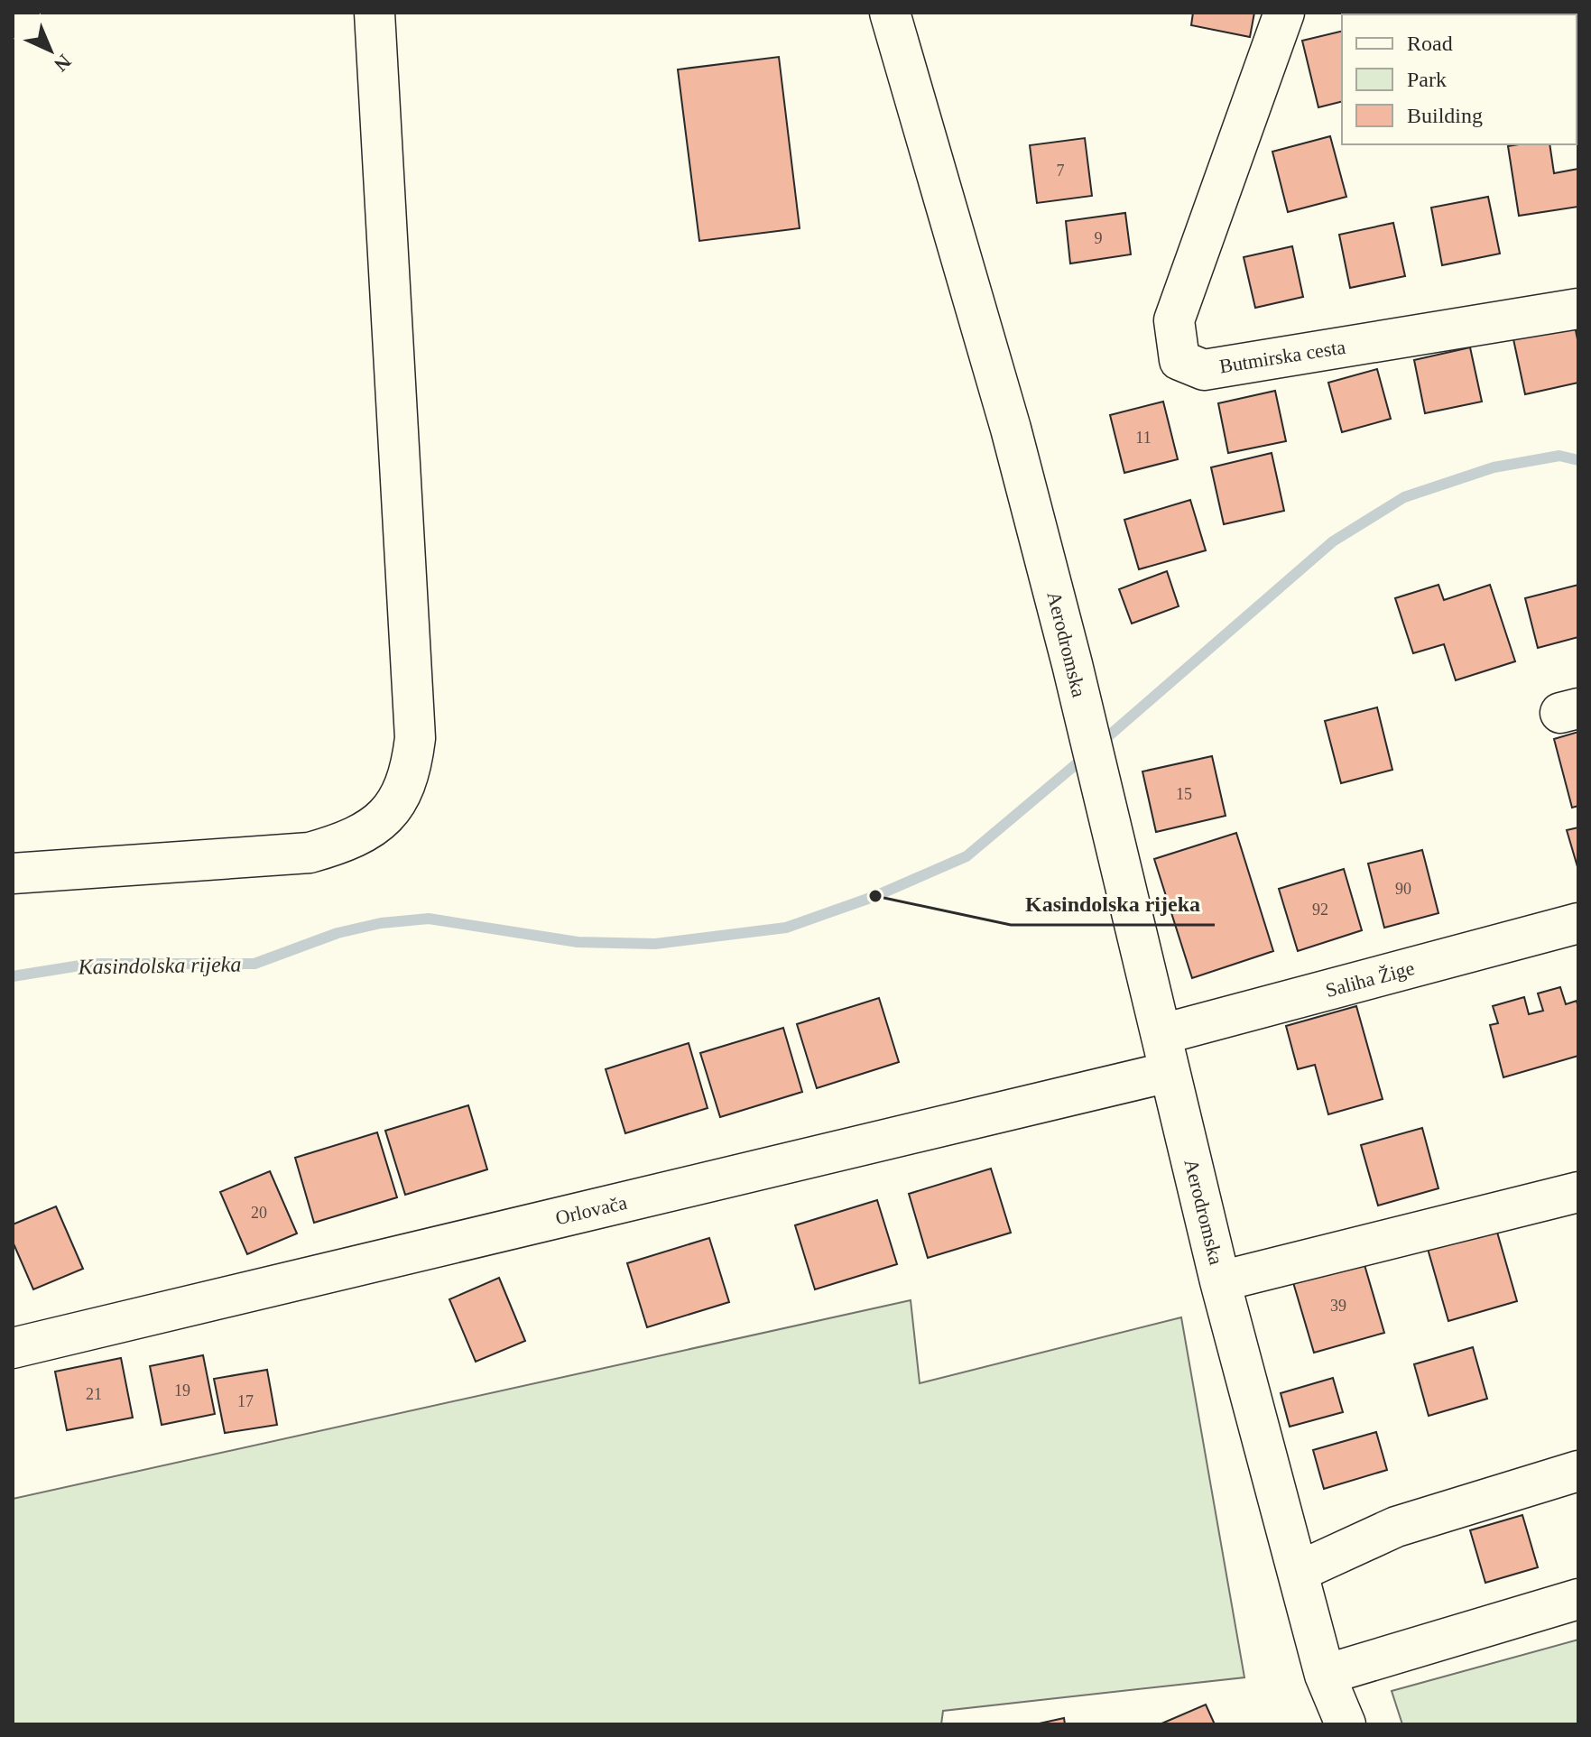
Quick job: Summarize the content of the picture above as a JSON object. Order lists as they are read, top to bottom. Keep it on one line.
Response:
{"streets":{"street":["Butmirska cesta","Aerodromska","Saliha Žige","Orlovača"]},"crossings":[["Aerodromska","Saliha Žige"],["Aerodromska","Orlovača"],["Saliha Žige","Orlovača"]],"water":["Kasindolska rijeka"],"places":["Kasindolska rijeka"],"house_numbers":["7","9","11","15","90","92","20","39","19","21","17"],"legend":["Road","Park","Building"],"north":"bottom right"}
